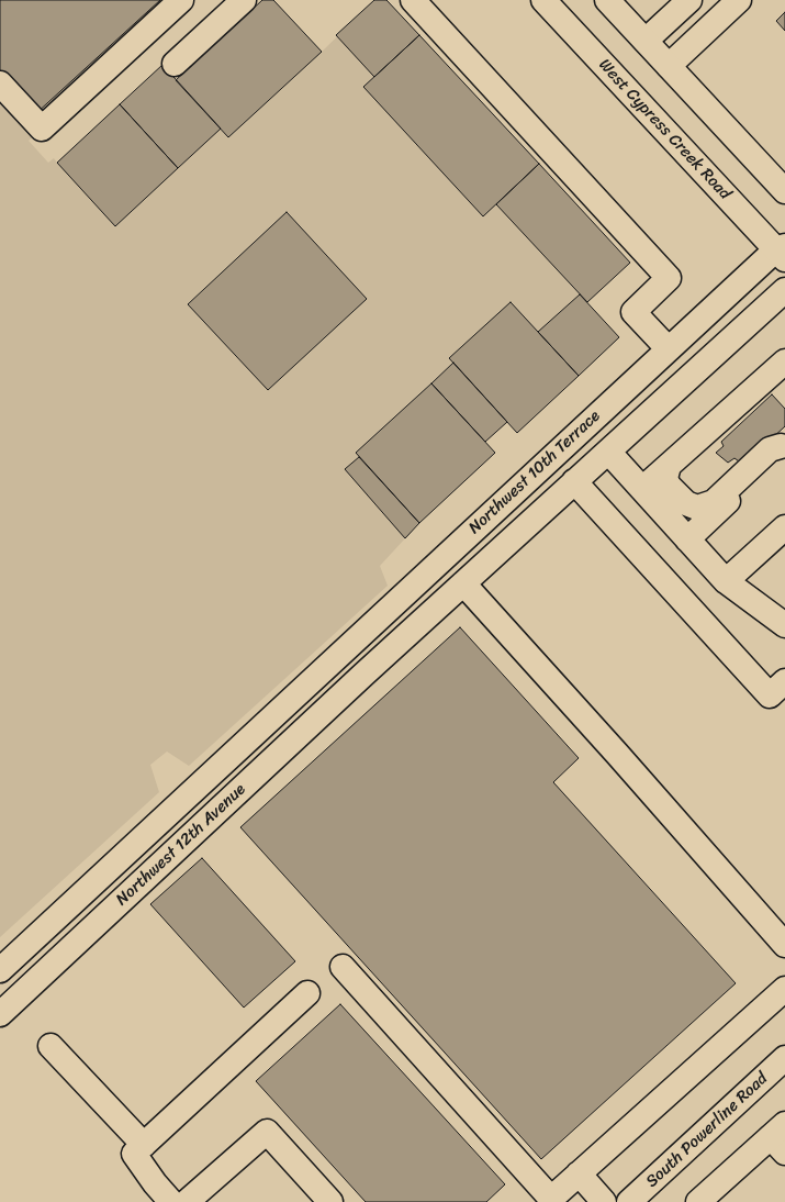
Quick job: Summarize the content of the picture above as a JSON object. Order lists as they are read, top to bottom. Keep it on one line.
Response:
{"streets":{"street":["West Cypress Creek Road","Northwest 10th Terrace","Northwest 12th Avenue","South Powerline Road"]},"crossings":[["West Cypress Creek Road","Northwest 10th Terrace"],["Northwest 10th Terrace","Northwest 12th Avenue"]]}
